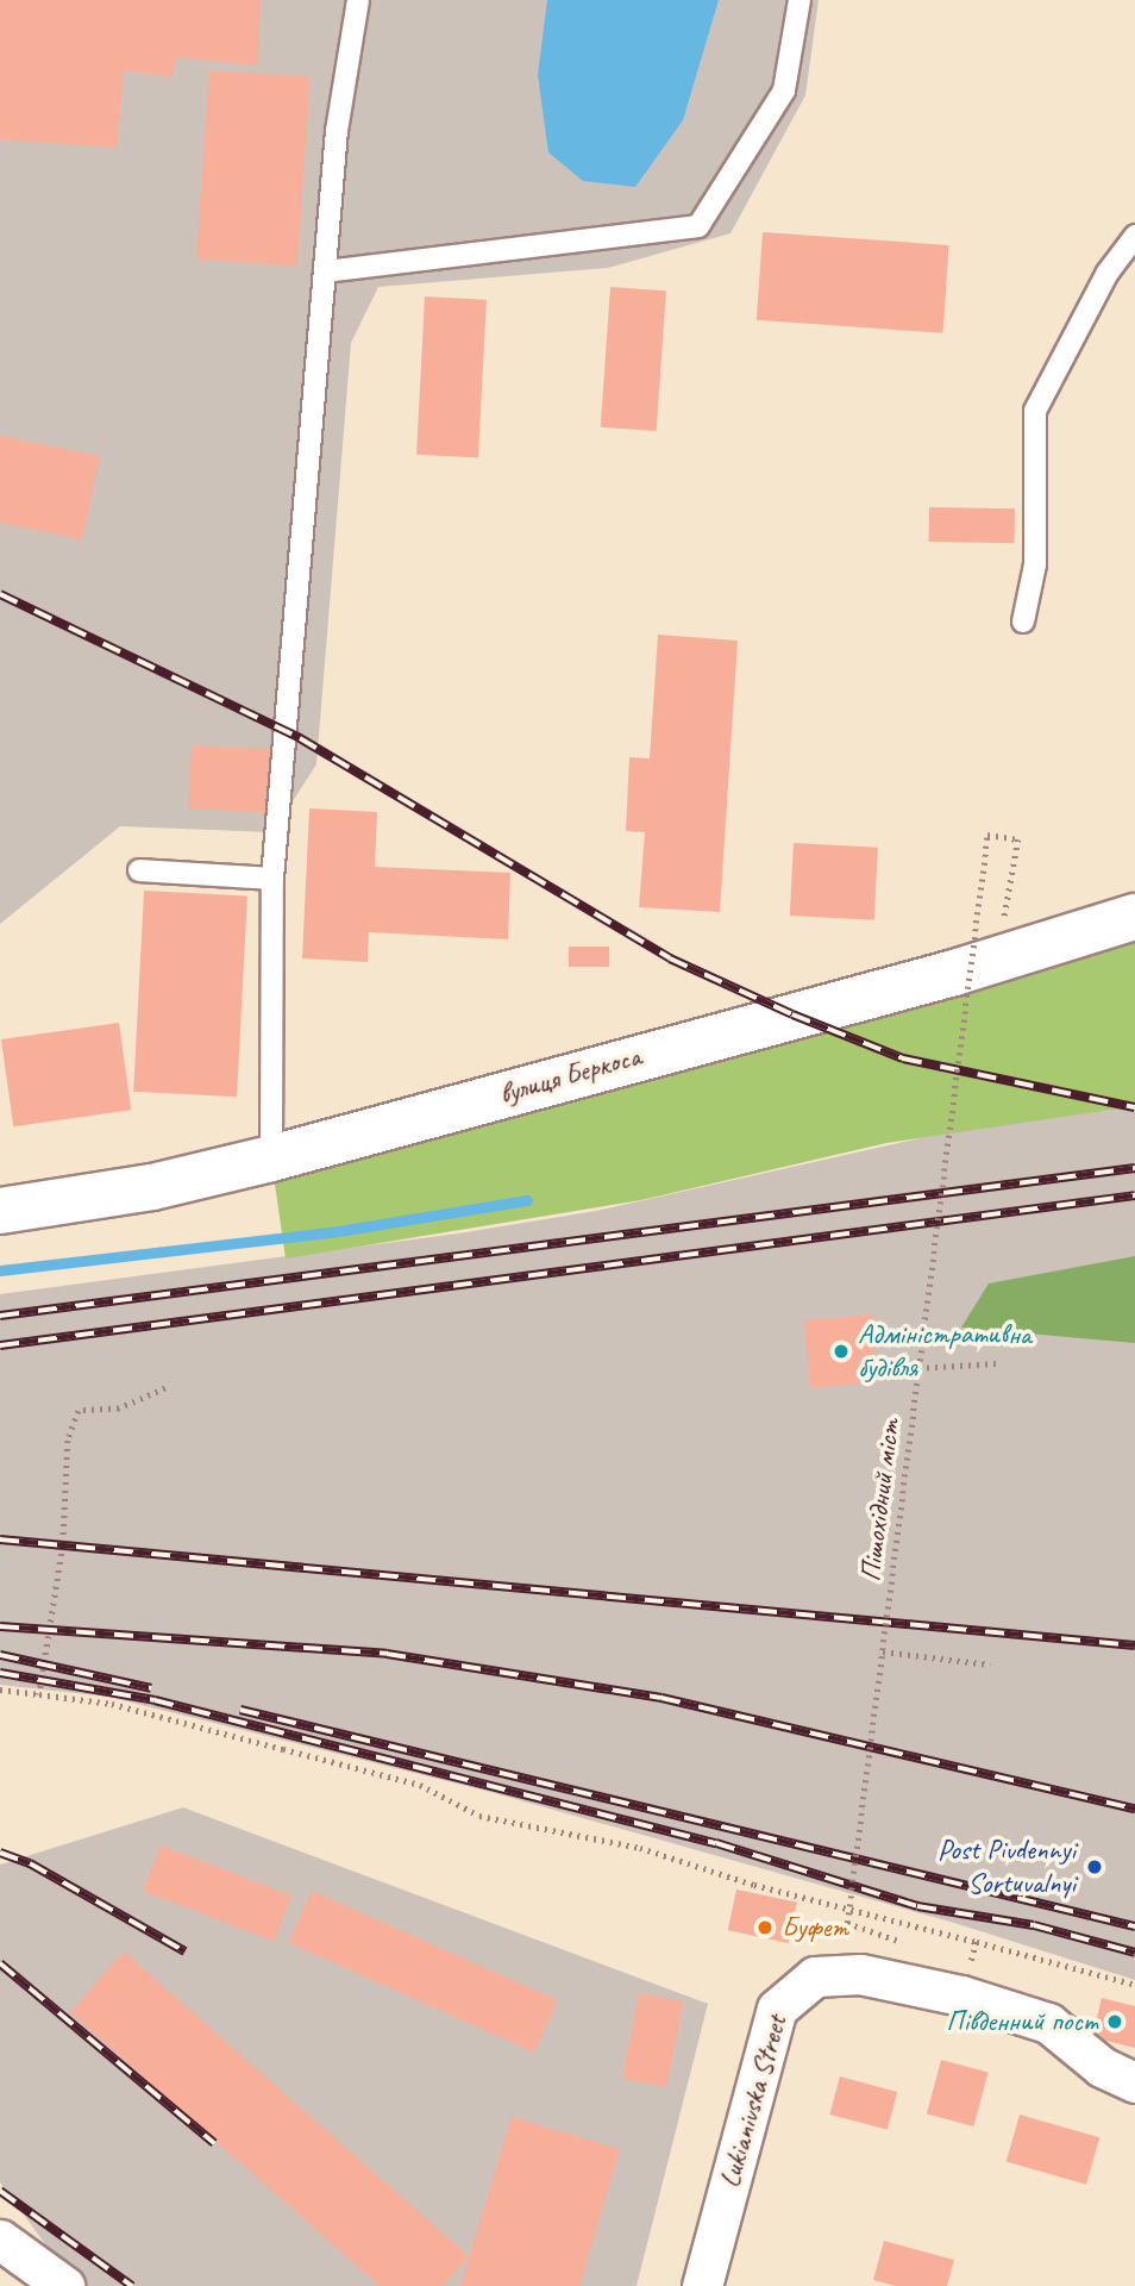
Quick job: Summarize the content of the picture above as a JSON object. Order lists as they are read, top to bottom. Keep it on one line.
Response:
{"streets":{"street":["вулиця Беркоса","Lukianivska Street"],"path":["Пішохідний міст"]},"places":["Адміністративна будівля","Post Pivdennyi Sortuvalnyi","Буфет","Південний пост"]}
